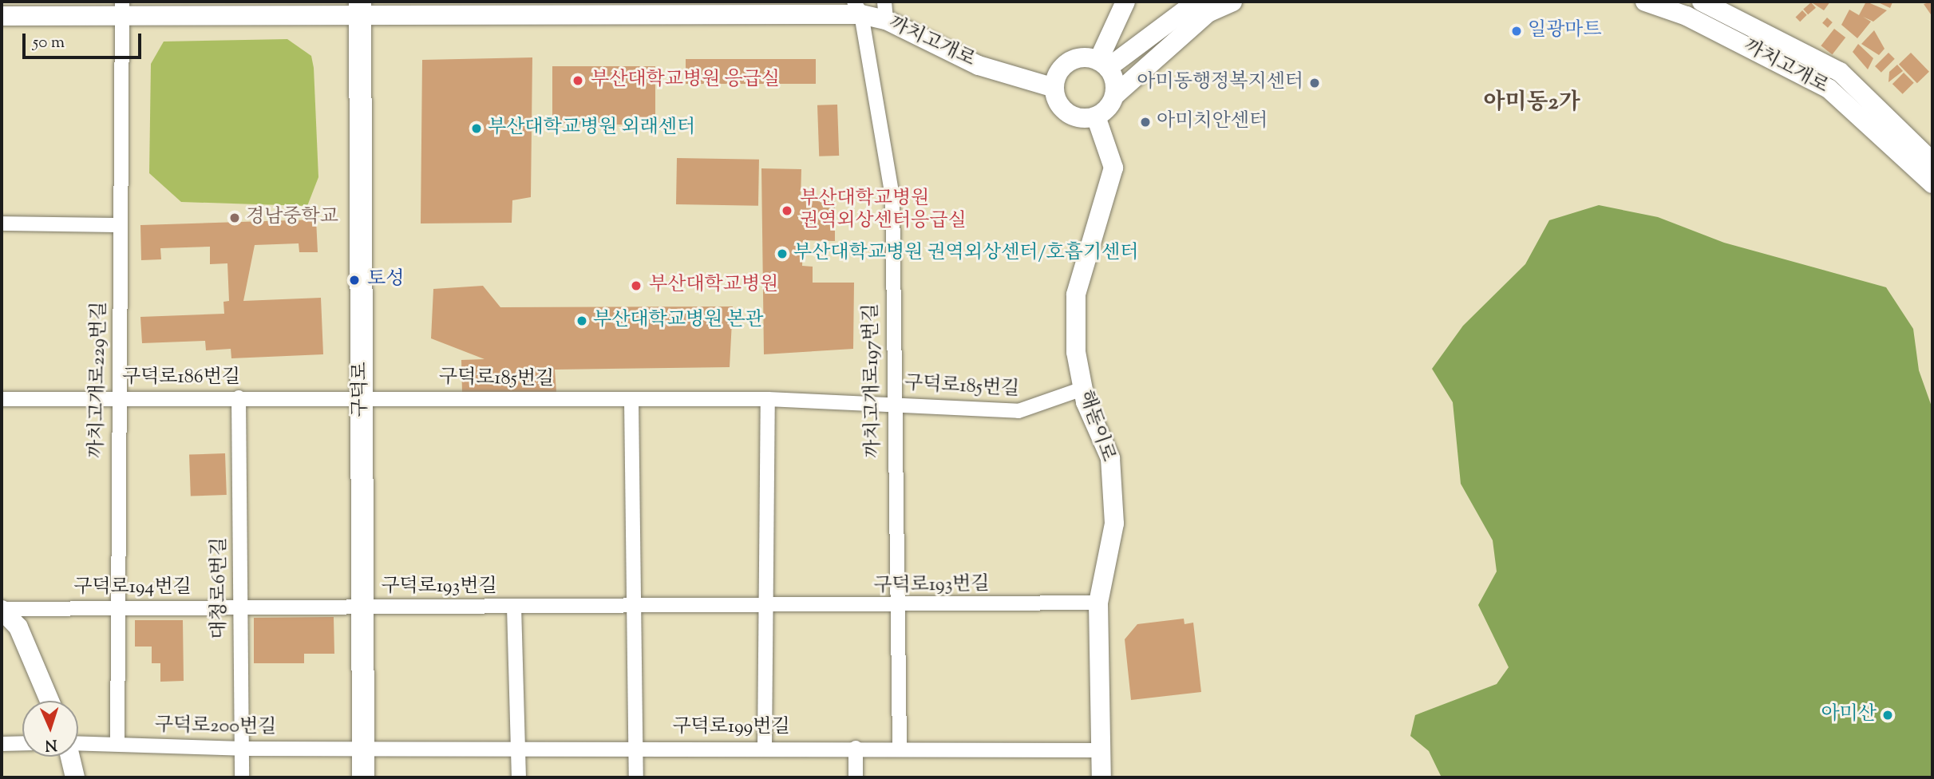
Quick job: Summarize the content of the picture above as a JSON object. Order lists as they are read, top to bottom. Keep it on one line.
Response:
{"streets":{"main road":["구덕로"],"street":["까치고개로","구덕로186번길","구덕로185번길","까치고개로229번길","까치고개로197번길","해돋이로","구덕로193번길","구덕로194번길","대청로6번길","구덕로200번길","구덕로199번길"]},"crossings":[["까치고개로","까치고개로229번길"],["까치고개로","까치고개로197번길"],["까치고개로","구덕로"],["까치고개로","해돋이로"],["구덕로186번길","구덕로185번길"],["구덕로186번길","까치고개로229번길"],["구덕로186번길","구덕로"],["구덕로186번길","대청로6번길"],["구덕로185번길","까치고개로197번길"],["구덕로185번길","구덕로"],["구덕로185번길","해돋이로"],["까치고개로229번길","구덕로194번길"],["까치고개로229번길","구덕로200번길"],["까치고개로197번길","구덕로193번길"],["까치고개로197번길","구덕로199번길"],["구덕로","구덕로193번길"],["구덕로","구덕로194번길"],["구덕로","구덕로200번길"],["구덕로","구덕로199번길"],["해돋이로","구덕로193번길"],["해돋이로","구덕로199번길"],["구덕로193번길","구덕로194번길"],["구덕로193번길","구덕로199번길"],["구덕로194번길","대청로6번길"],["대청로6번길","구덕로200번길"],["구덕로200번길","구덕로199번길"]],"districts":["아미동2가"],"places":["일광마트","부산대학교병원 응급실","아미동행정복지센터","아미치안센터","부산대학교병원 외래센터","부산대학교병원 권역외상센터응급실","경남중학교","부산대학교병원 권역외상센터/호흡기센터","토성","부산대학교병원","부산대학교병원 본관","아미산"],"scale_bar":"50 m","north":"bottom"}
